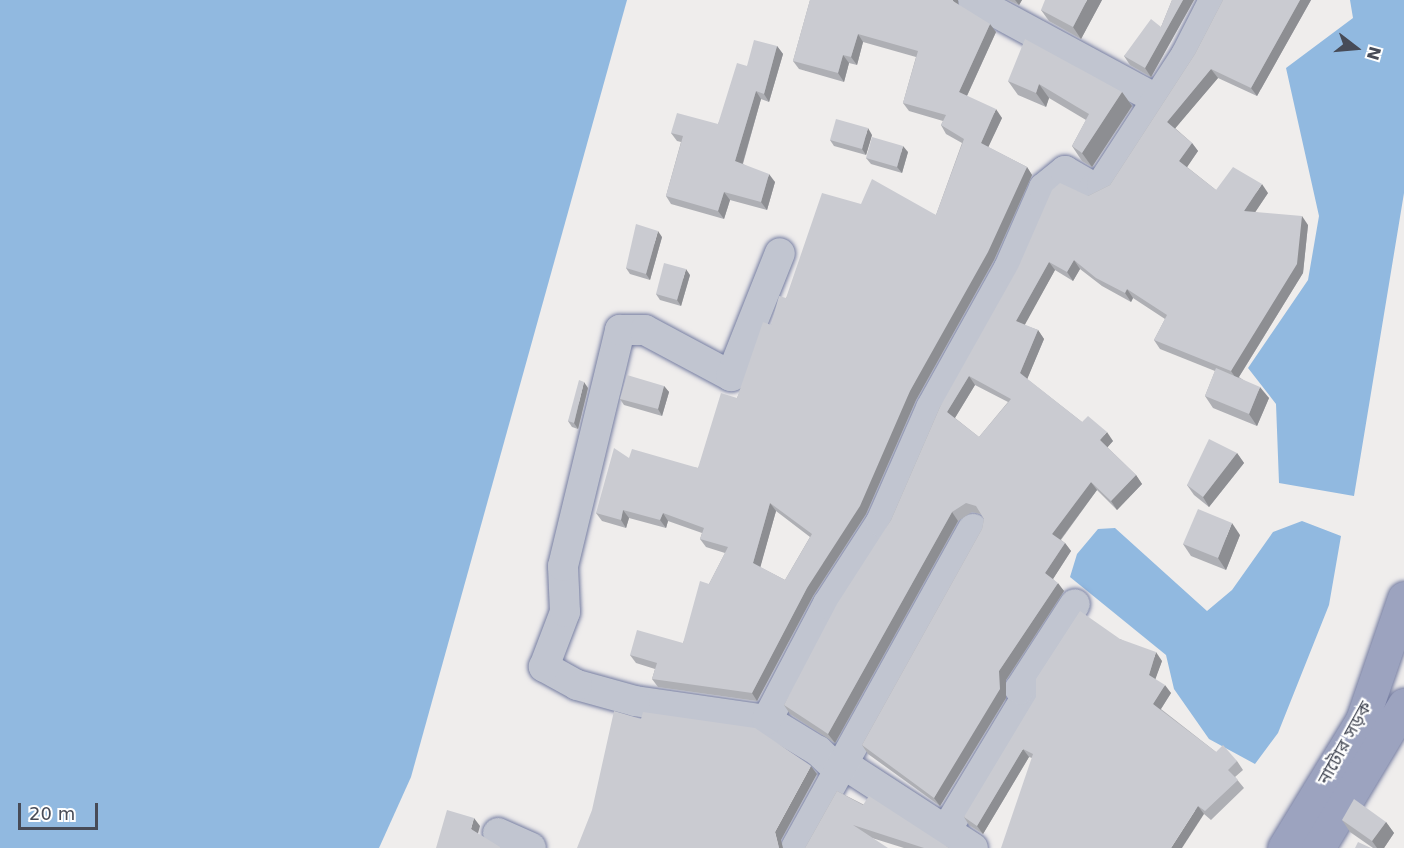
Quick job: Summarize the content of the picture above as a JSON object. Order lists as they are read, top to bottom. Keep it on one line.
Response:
{"streets":{"highway":["নাটোর সড়ক"]},"scale_bar":"20 m","north":"right"}
